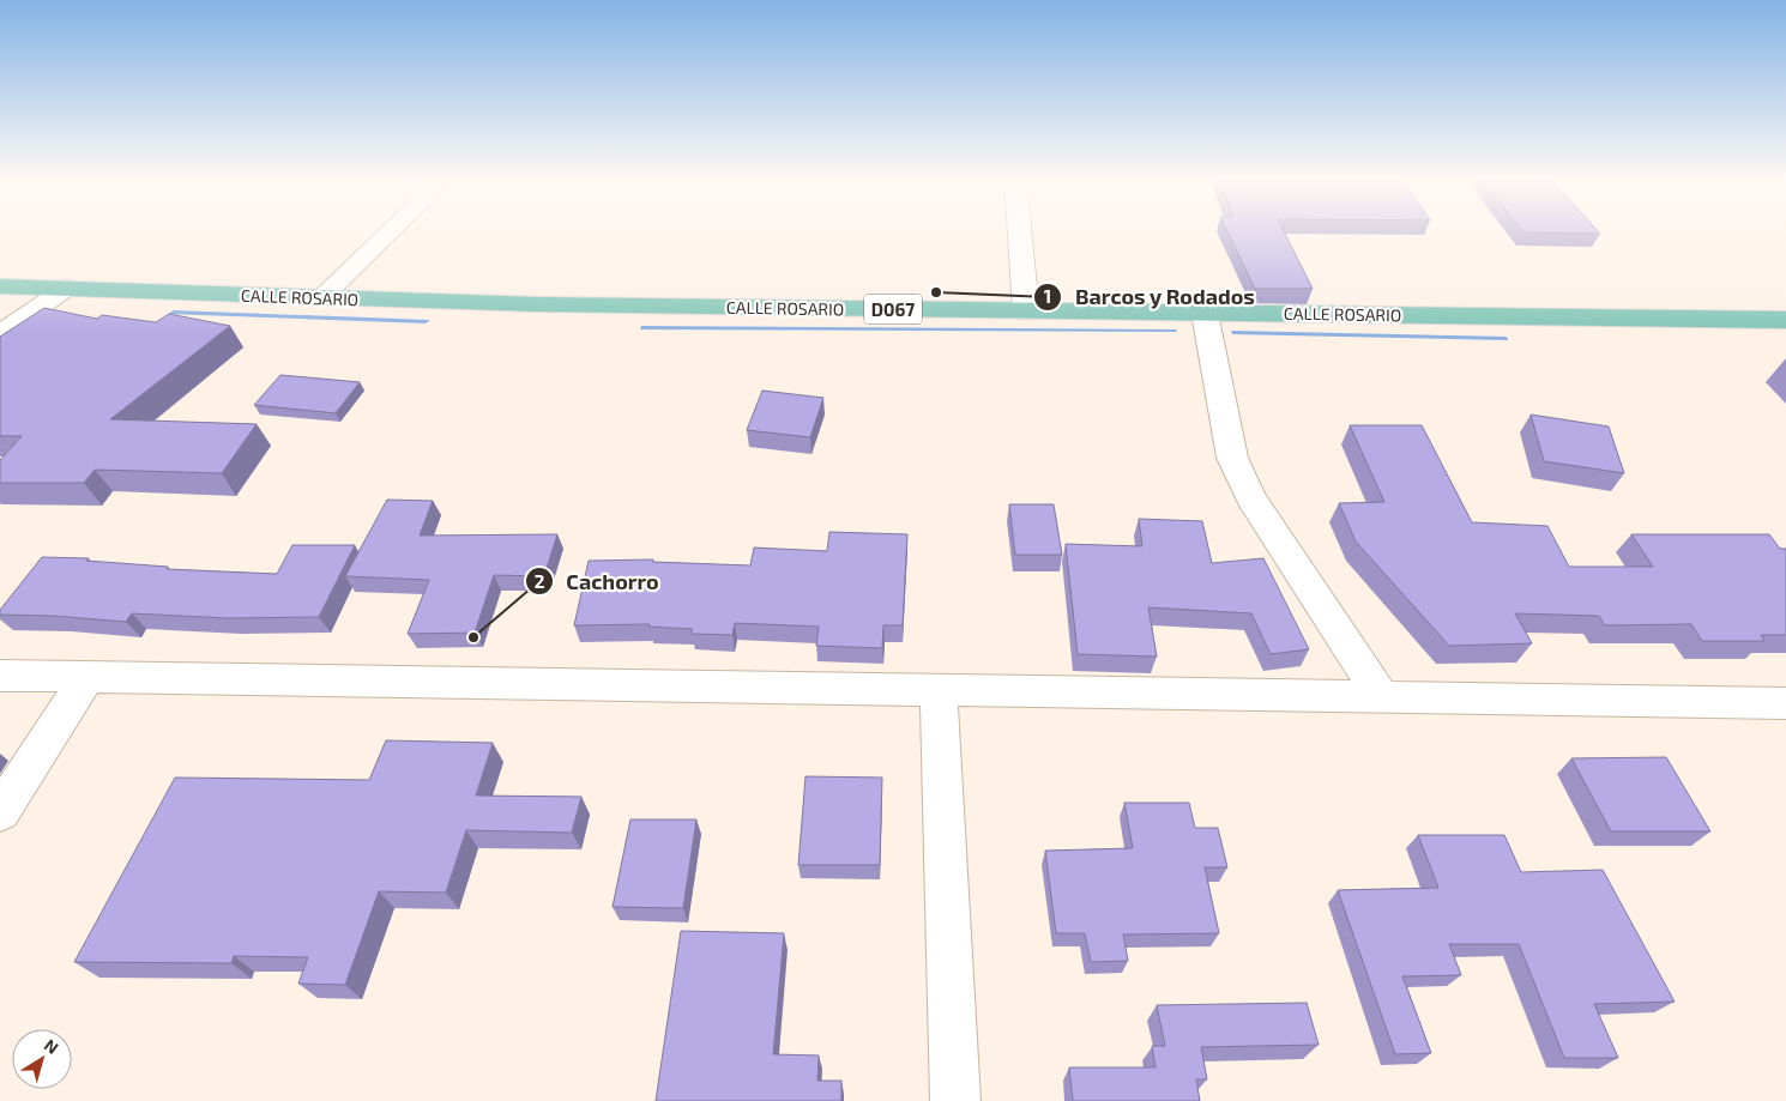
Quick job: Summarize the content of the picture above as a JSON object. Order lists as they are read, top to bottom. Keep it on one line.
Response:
{"streets":{"main road":["CALLE ROSARIO","D067"]},"places":["Barcos y Rodados","Cachorro"],"north":"top right"}
